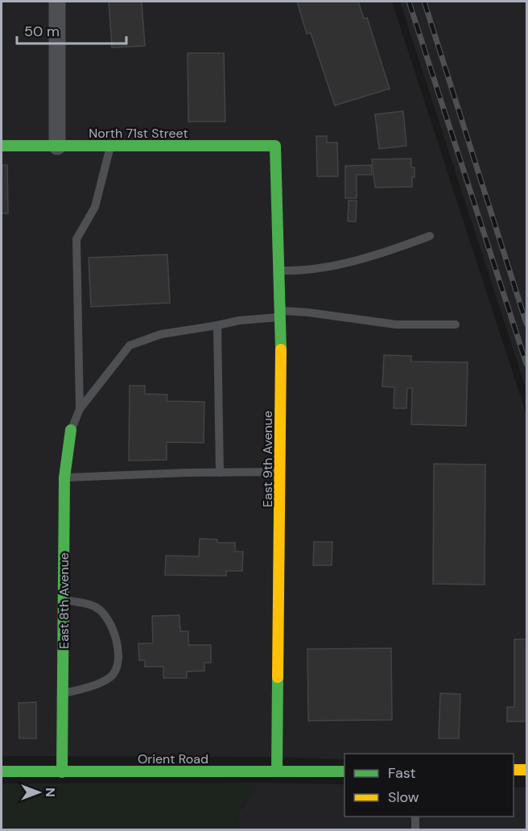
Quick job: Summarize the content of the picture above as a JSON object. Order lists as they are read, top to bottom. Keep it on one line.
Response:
{"streets":{"street":["North 71st Street","East 9th Avenue","East 8th Avenue","Orient Road"]},"crossings":[["North 71st Street","East 9th Avenue"],["East 9th Avenue","Orient Road"],["East 8th Avenue","Orient Road"]],"legend":["Fast","Slow"],"scale_bar":"50 m","north":"right"}
